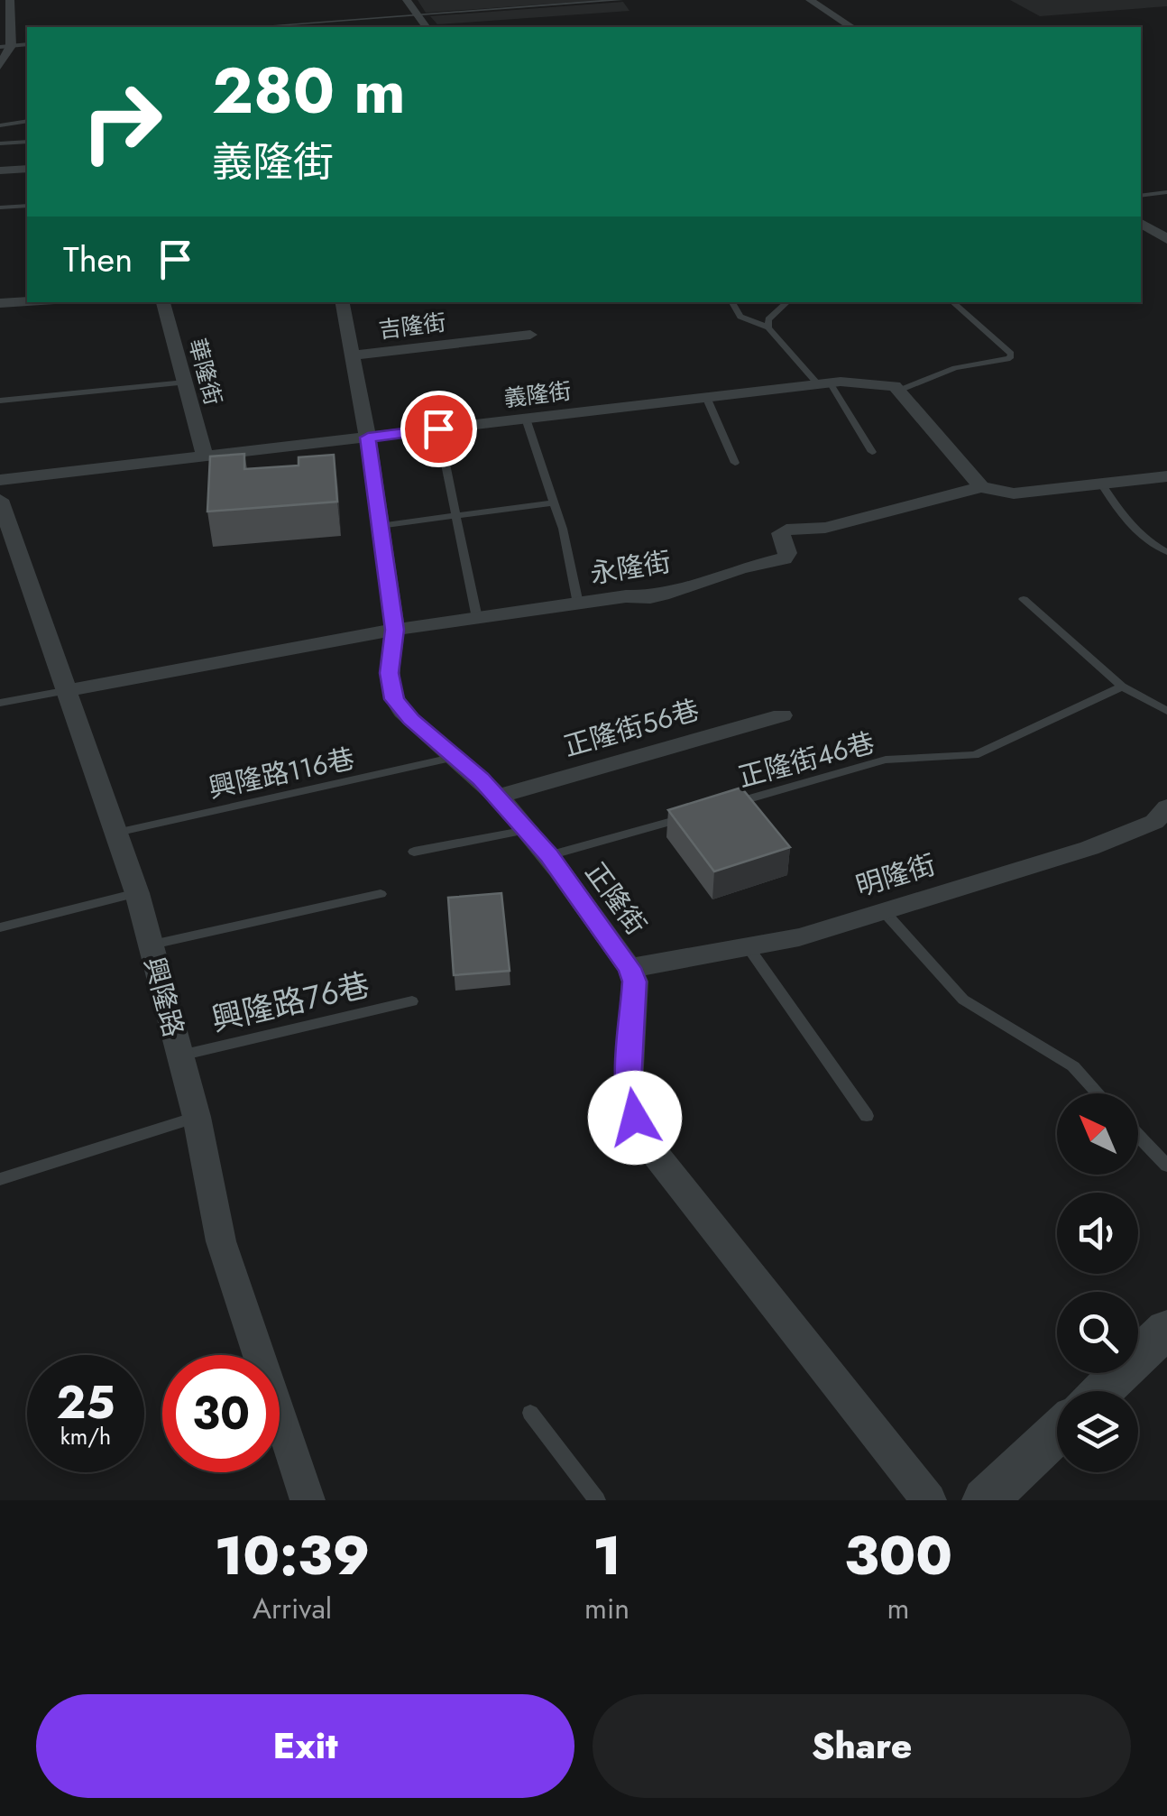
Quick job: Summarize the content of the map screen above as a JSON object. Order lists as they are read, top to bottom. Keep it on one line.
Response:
{"streets":{"street":["吉隆街","華隆街","義隆街","永隆街","正隆街56巷","明隆街","正隆街","興隆路"],"lane":["正隆街46巷","興隆路116巷","興隆路76巷"]},"crossings":[["吉隆街","正隆街"],["華隆街","義隆街"],["義隆街","正隆街"],["永隆街","正隆街"],["永隆街","興隆路"],["正隆街56巷","正隆街"],["興隆路116巷","正隆街"],["興隆路116巷","興隆路"],["明隆街","正隆街"],["興隆路","興隆路76巷"]],"north":"top left","page":{"turn":["280 m","義隆街"],"then":"Then","speed":"25 km/h","limit":"30","eta":["10:39","Arrival","1","min","300","m"],"buttons":["Exit","Share"]}}
